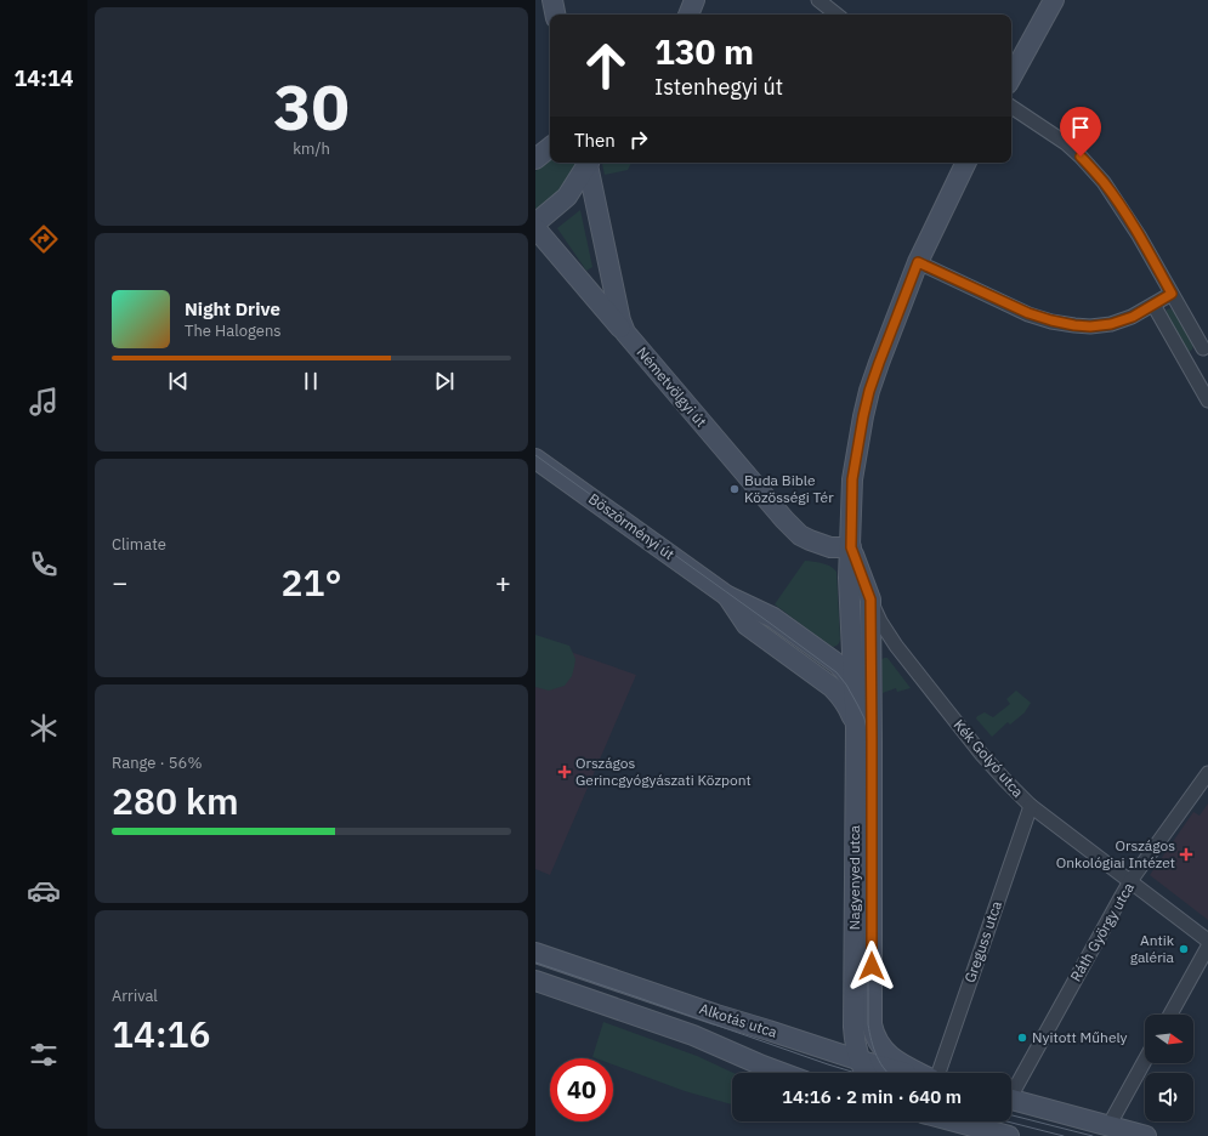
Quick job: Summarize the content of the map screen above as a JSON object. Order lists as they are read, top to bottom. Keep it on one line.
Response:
{"streets":{"street":["Németvölgyi út","Böszörményi út","Kék Golyó utca","Nagyenyed utca","Ráth György utca","Greguss utca","Alkotás utca"]},"crossings":[["Németvölgyi út","Nagyenyed utca"],["Böszörményi út","Nagyenyed utca"],["Kék Golyó utca","Ráth György utca"],["Kék Golyó utca","Greguss utca"],["Nagyenyed utca","Alkotás utca"]],"places":{"other":["Buda Bible Közösségi Tér","Antik galéria","Nyitott Műhely"],"health":["Országos Gerincgyógyászati Központ","Országos Onkológiai Intézet"]},"north":"right","page":{"tabs":"14:14","tile":[["30","km/h"],"Climate",["Range · 56%","280 km"],["Arrival","14:16"]],"turn":["130 m","Istenhegyi út"],"then":"Then","song":["Night Drive","The Halogens"],"heat":["−","21°","+"],"limit":"40","trip":"14:16 · 2 min · 640 m"}}
